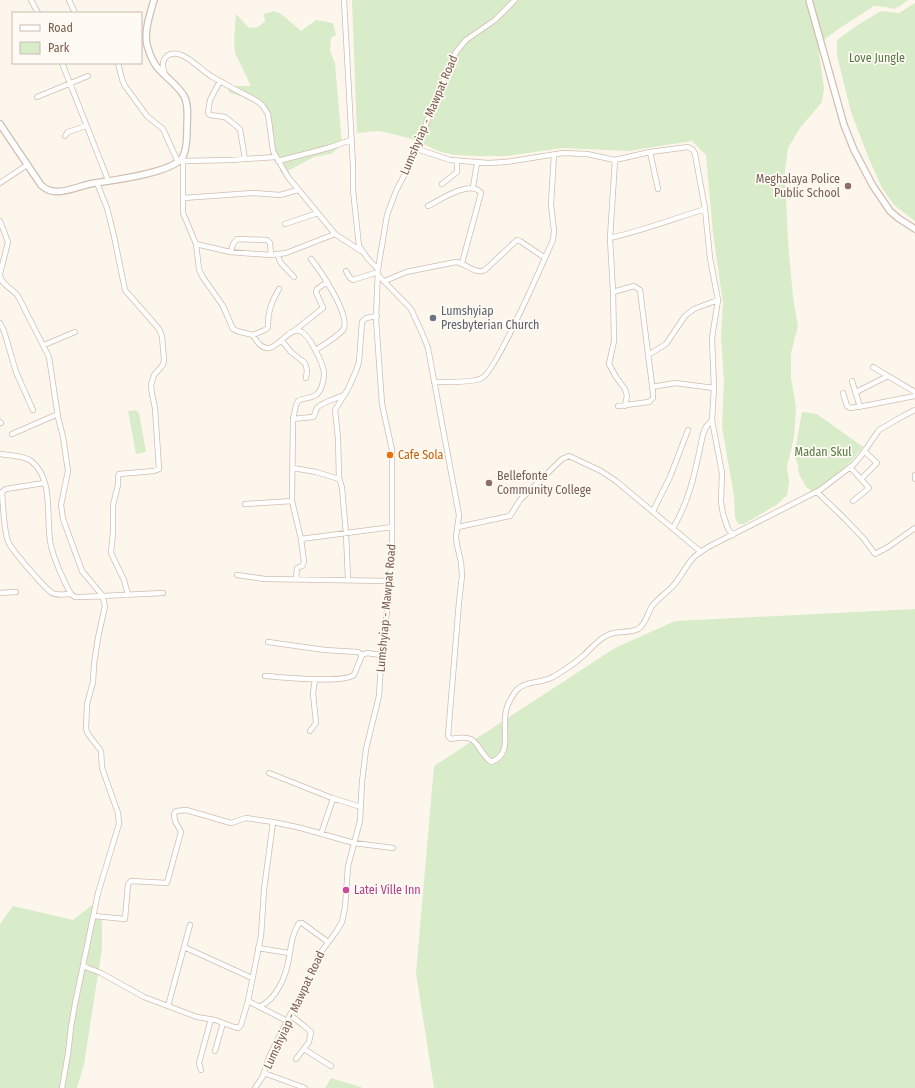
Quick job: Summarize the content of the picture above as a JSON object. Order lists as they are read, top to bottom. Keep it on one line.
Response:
{"streets":{"street":["Lumshyiap - Mawpat Road"]},"parks":["Love Jungle","Madan Skul"],"places":["Meghalaya Police Public School","Lumshyiap Presbyterian Church","Cafe Sola","Bellefonte Community College","Latei Ville Inn"],"legend":["Road","Park"]}
